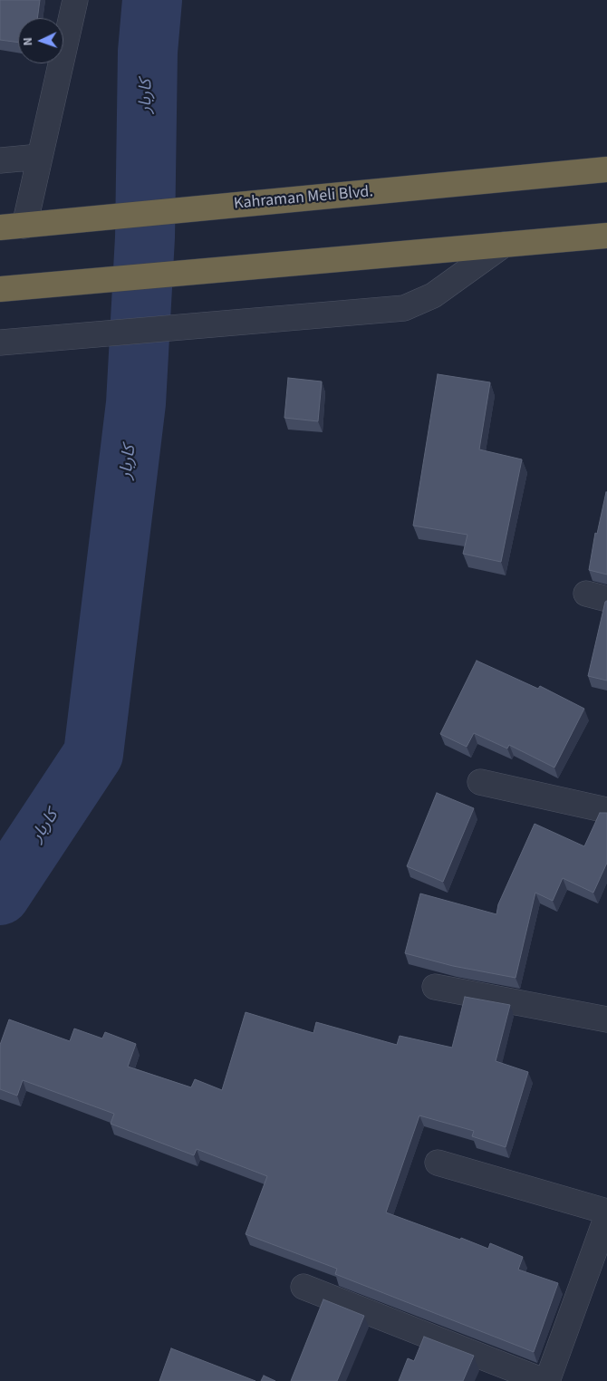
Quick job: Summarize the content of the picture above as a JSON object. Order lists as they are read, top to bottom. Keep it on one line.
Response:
{"streets":{"highway":["Kahraman Meli Blvd."]},"water":["کاربار"],"north":"left"}
